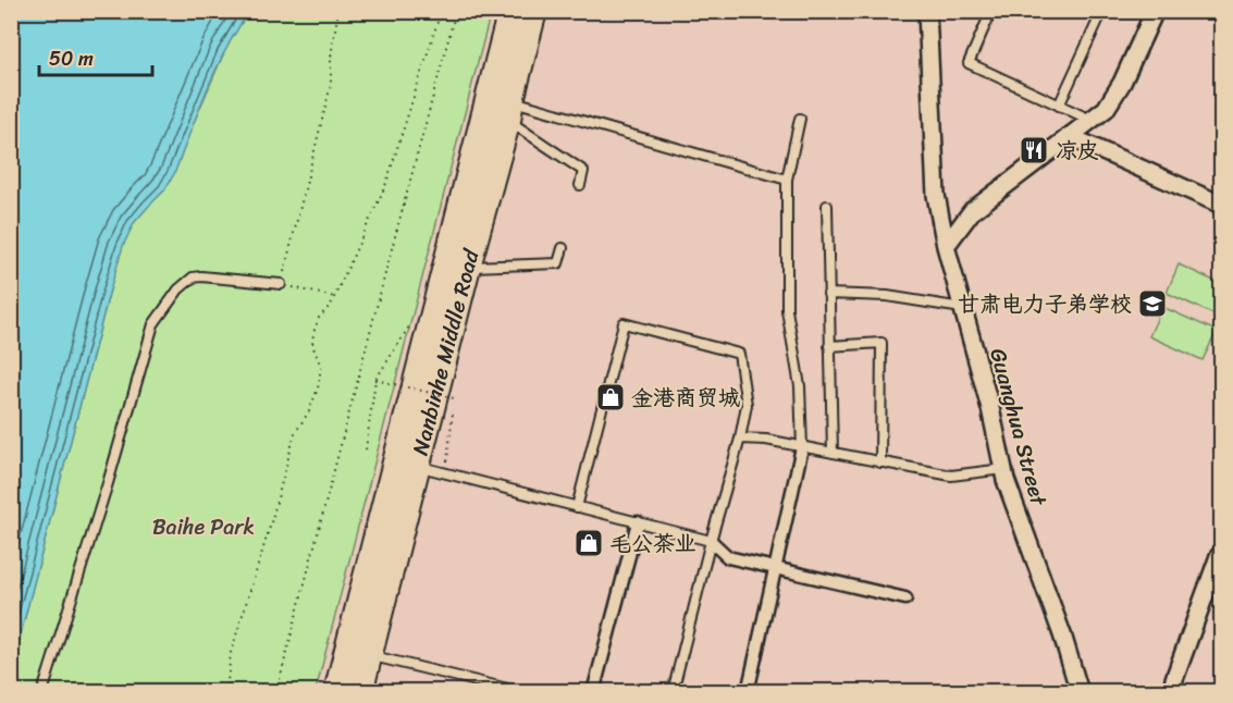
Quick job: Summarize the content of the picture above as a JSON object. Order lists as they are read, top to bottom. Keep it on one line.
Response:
{"streets":{"highway":["Nanbinhe Middle Road"],"street":["Guanghua Street"]},"parks":["Baihe Park"],"places":{"restaurant":["凉皮"],"school or university":["甘肃电力子弟学校"],"shop":["金港商贸城","毛公茶业"]},"scale_bar":"50 m"}
